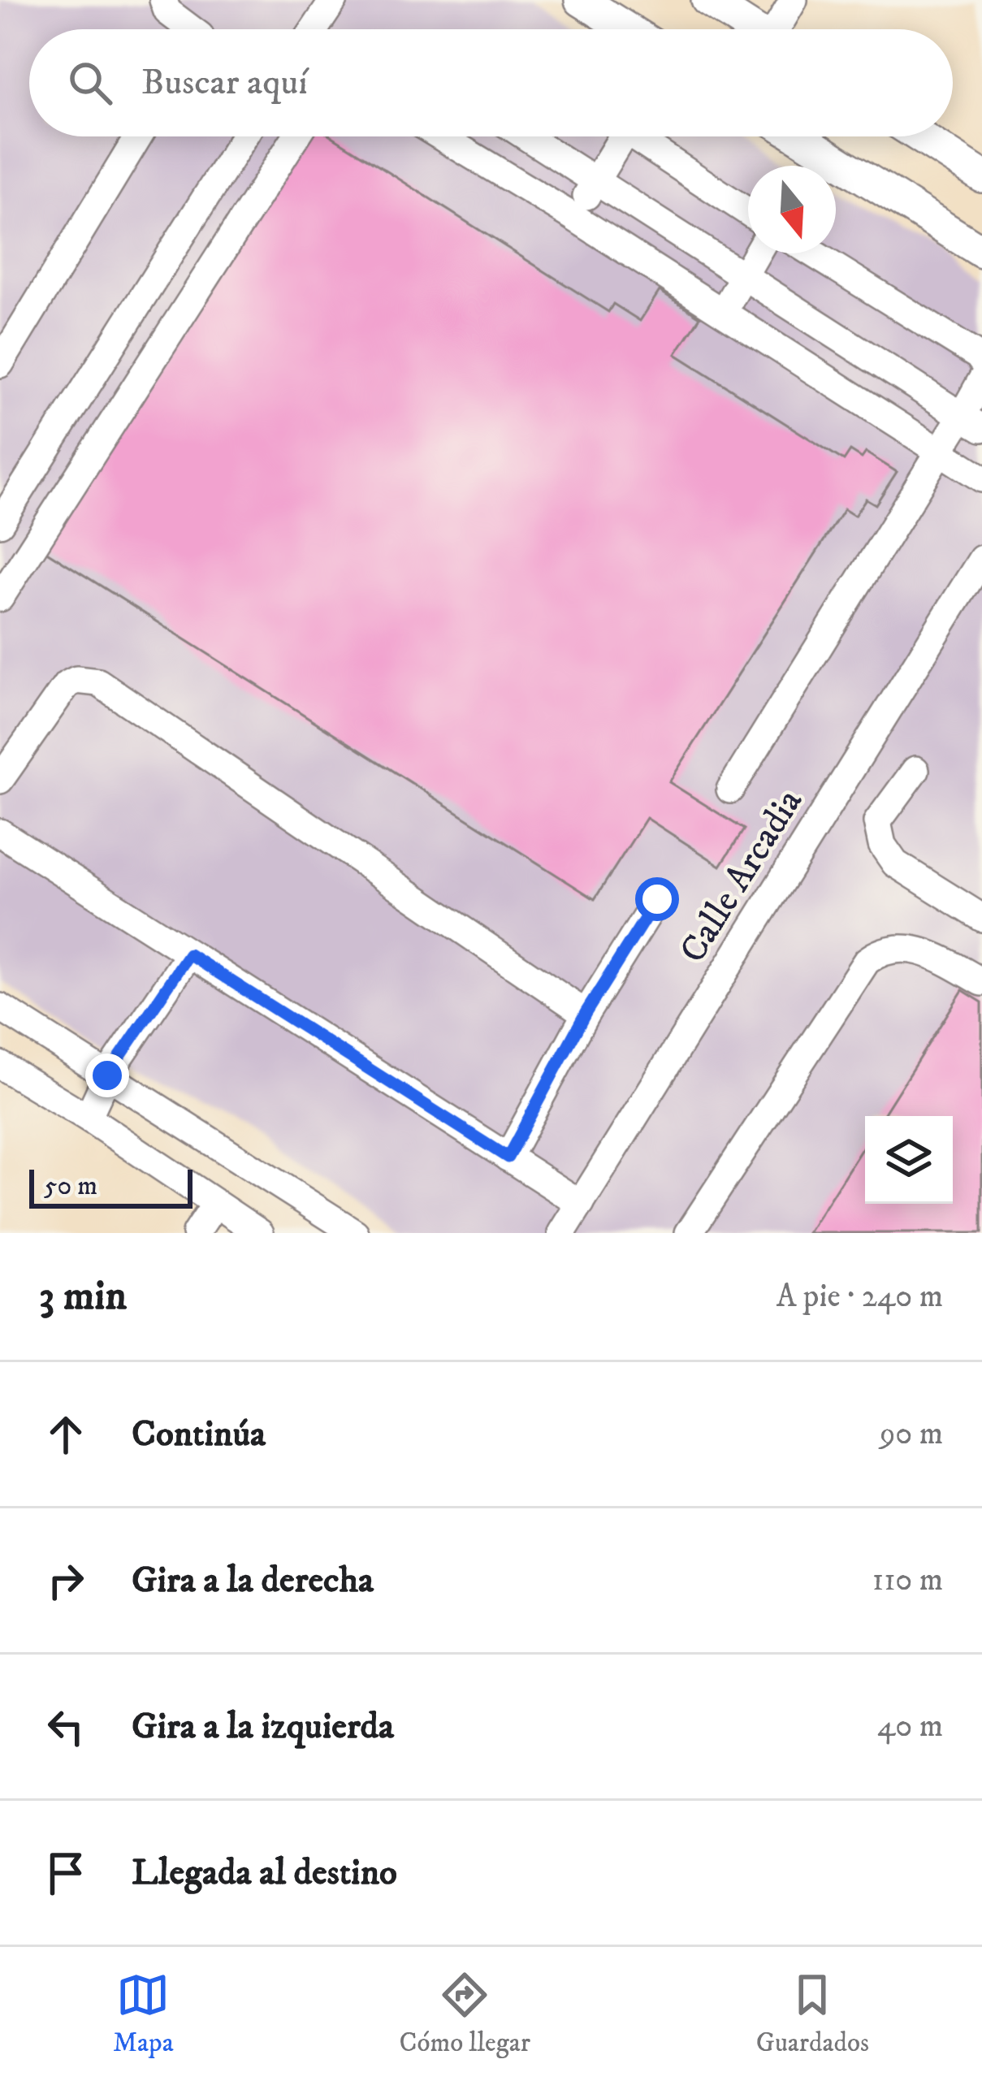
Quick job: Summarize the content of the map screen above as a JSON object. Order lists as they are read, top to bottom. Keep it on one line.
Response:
{"streets":{"street":["Calle Arcadia"]},"scale_bar":"50 m","north":"bottom","page":{"search":"Buscar aquí","scale":"50 m","heading":["3 min","A pie · 240 m"],"list":[["Continúa","90 m"],["Gira a la derecha","110 m"],["Gira a la izquierda","40 m"],"Llegada al destino"],"nav":["Mapa","Cómo llegar","Guardados"]}}
